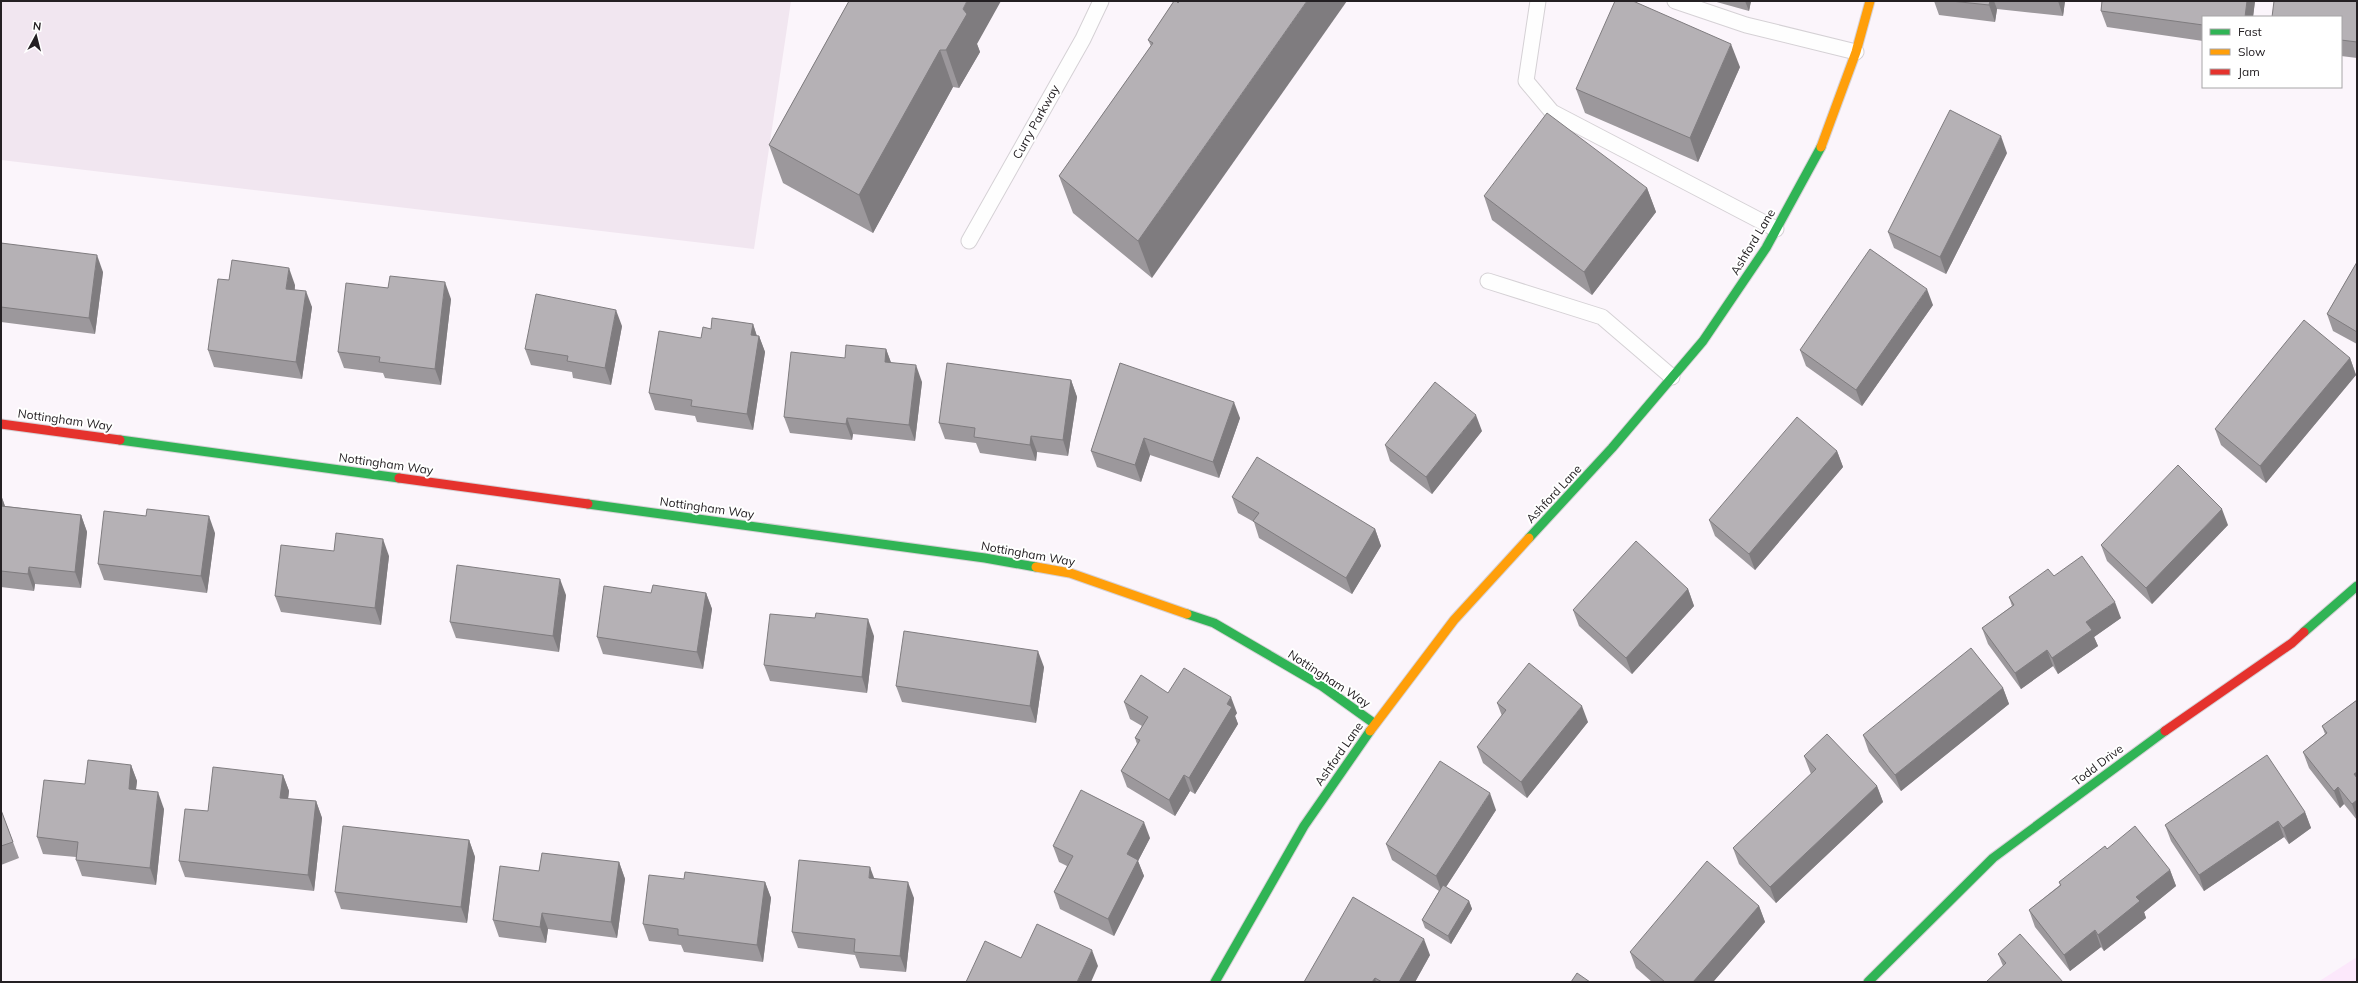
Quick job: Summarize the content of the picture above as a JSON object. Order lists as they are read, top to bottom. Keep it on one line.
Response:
{"streets":{"street":["Ashford Lane","Nottingham Way","Todd Drive"],"lane":["Curry Parkway"]},"crossings":[["Ashford Lane","Nottingham Way"]],"legend":["Fast","Slow","Jam"],"north":"top"}
